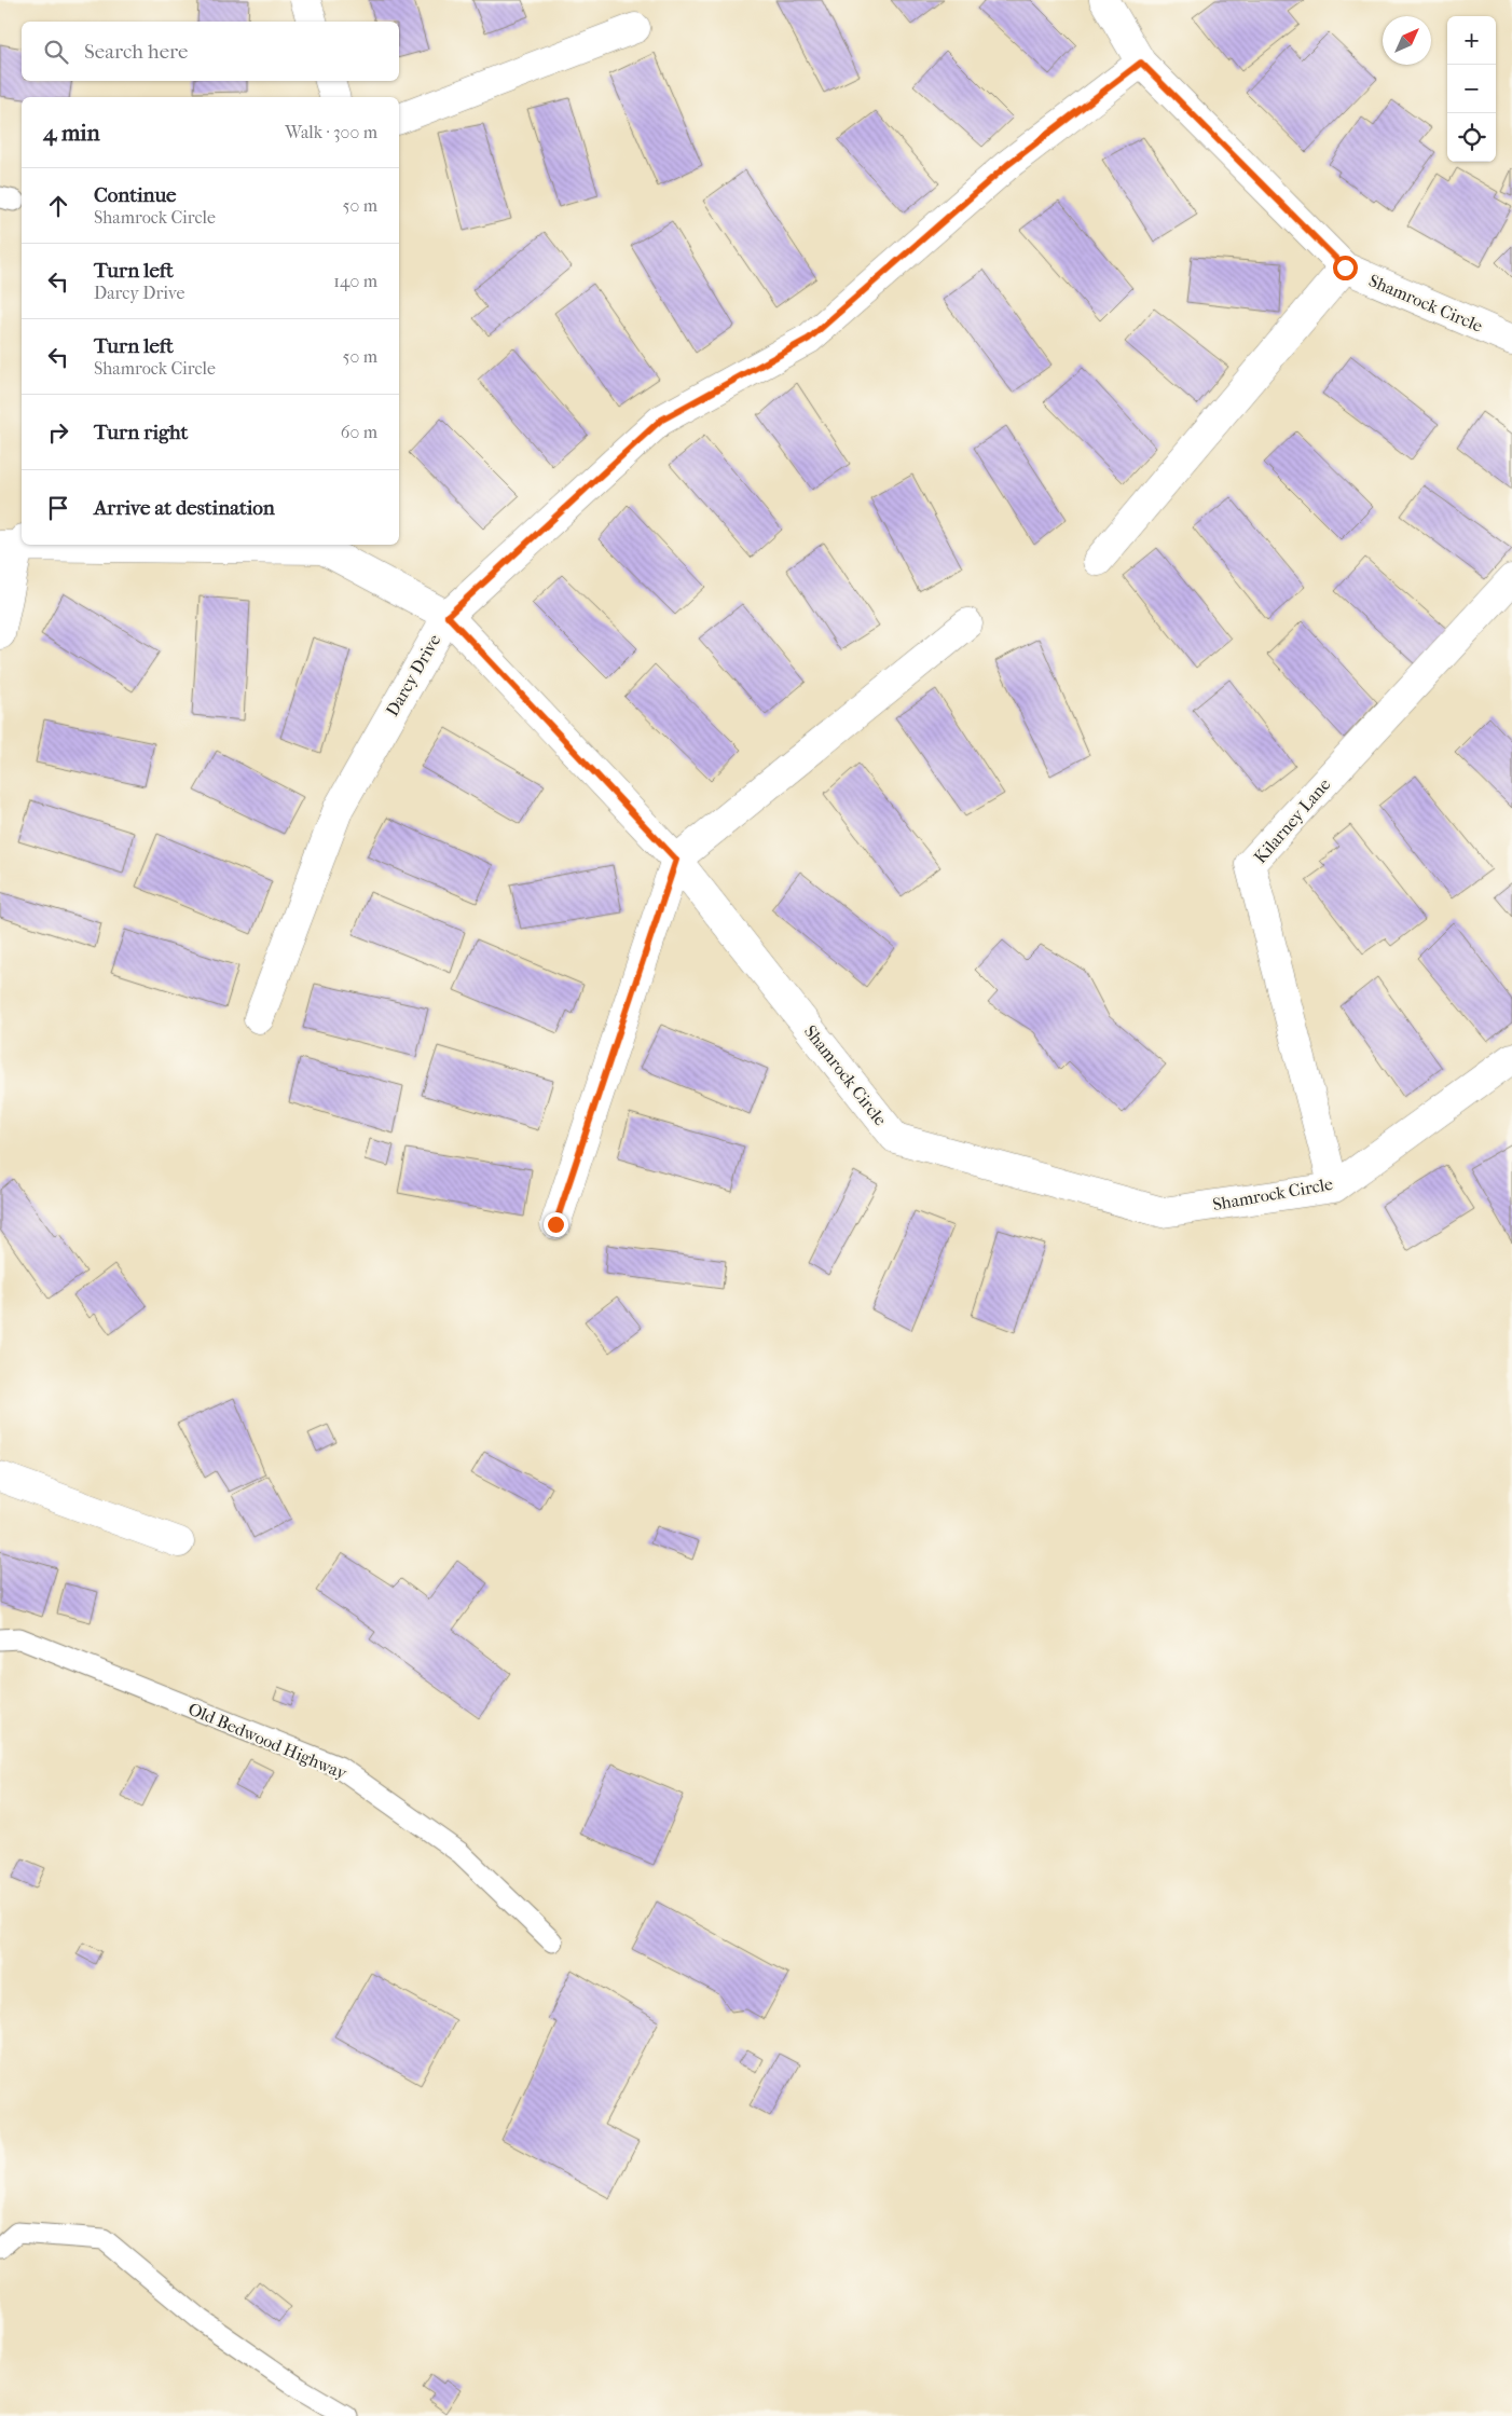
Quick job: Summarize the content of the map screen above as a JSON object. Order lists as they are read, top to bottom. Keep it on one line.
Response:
{"streets":{"street":["Shamrock Circle","Darcy Drive","Kilarney Lane"],"lane":["Old Bedwood Highway"]},"crossings":[["Shamrock Circle","Darcy Drive"],["Shamrock Circle","Kilarney Lane"]],"north":"top right","page":{"map_buttons":["+","−"],"search":"Search here","heading":["4 min","Walk · 300 m"],"list":[["Continue","Shamrock Circle","50 m"],["Turn left","Darcy Drive","140 m"],["Turn left","Shamrock Circle","50 m"],["Turn right","60 m"],"Arrive at destination"]}}
